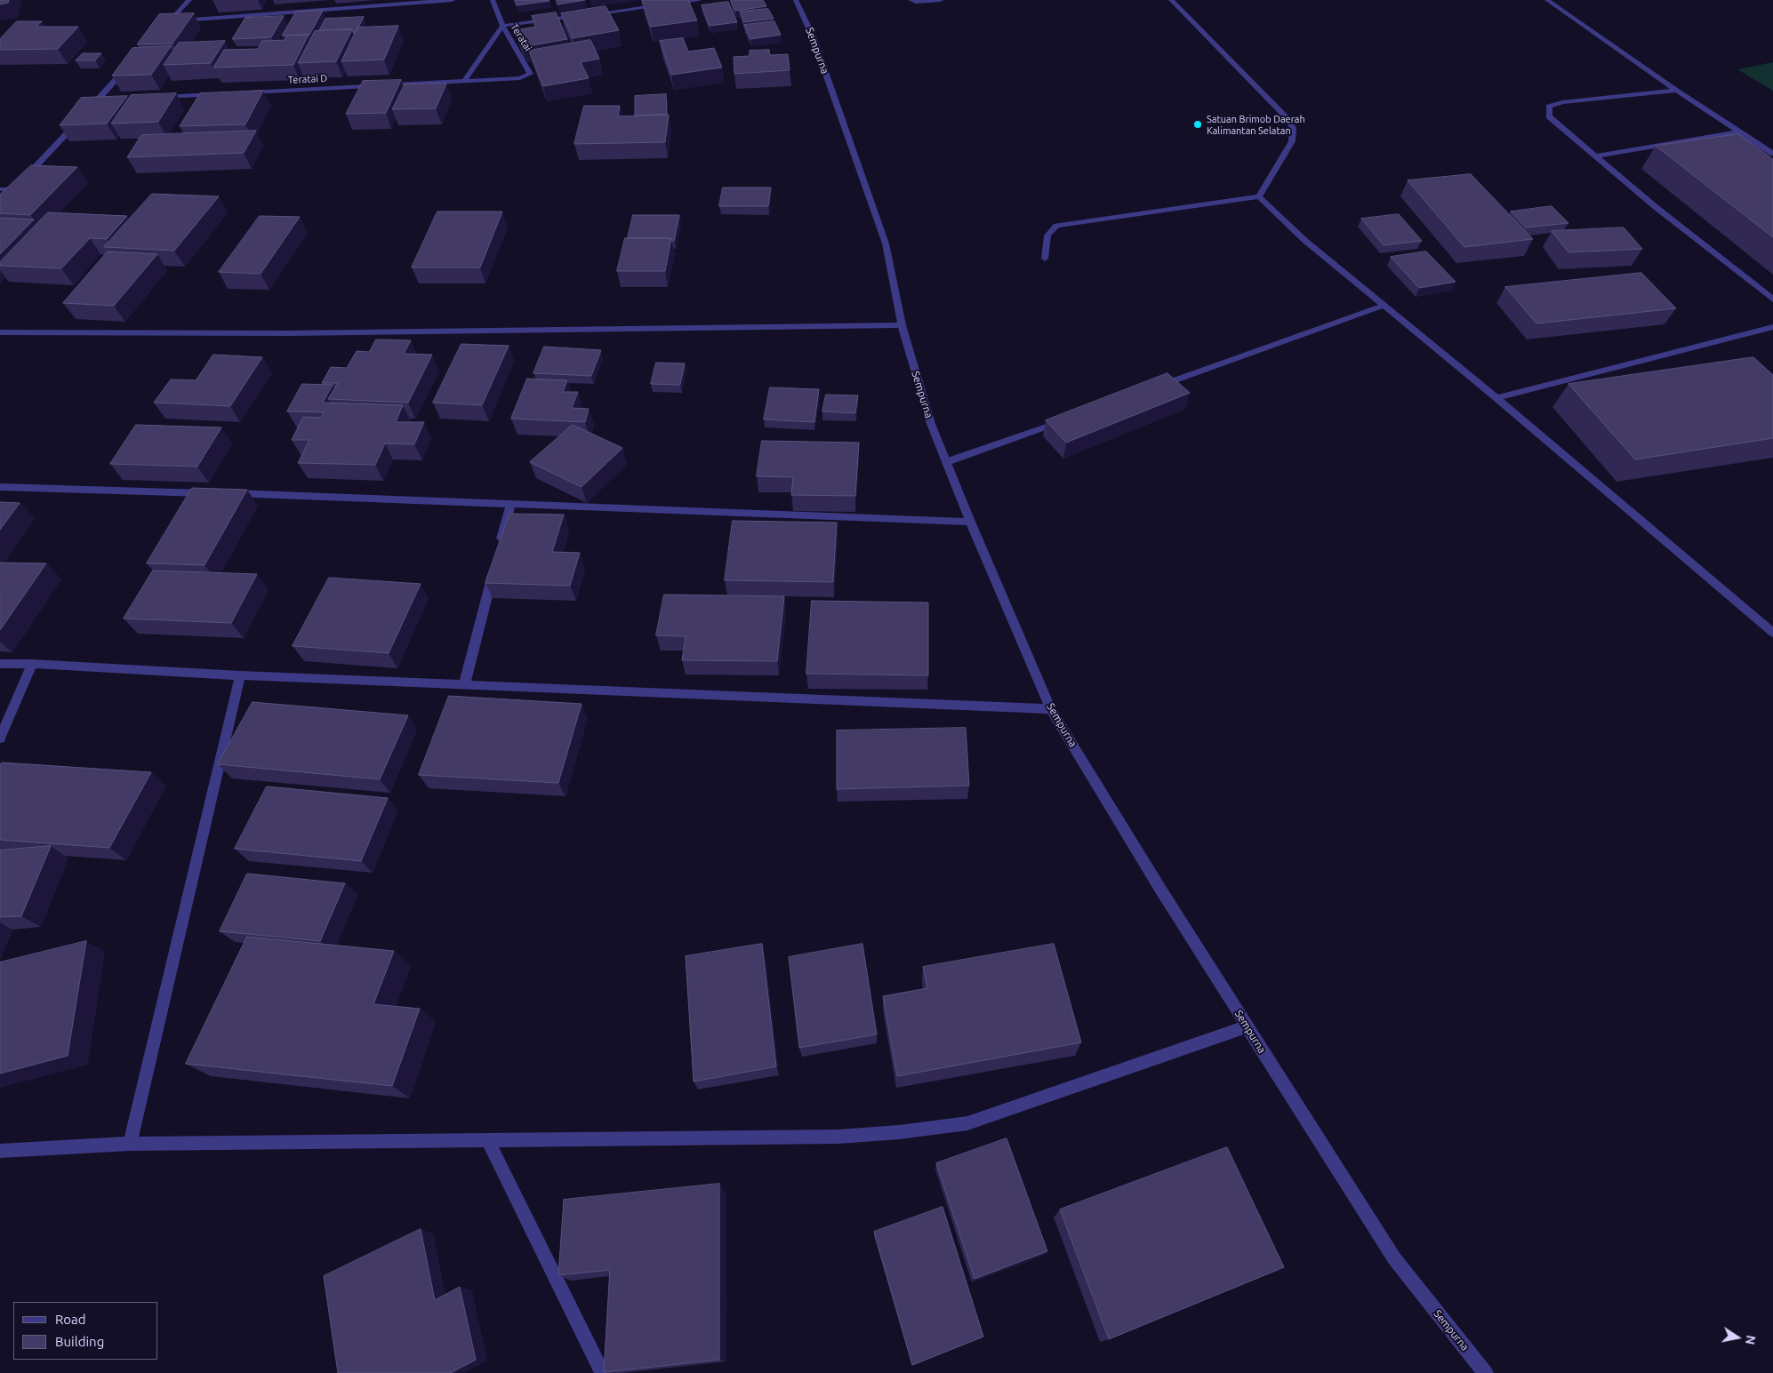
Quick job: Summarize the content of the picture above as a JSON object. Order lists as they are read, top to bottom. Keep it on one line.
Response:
{"streets":{"street":["Teratai","Sempurna","Teratai D"]},"crossings":[["Teratai","Teratai D"]],"places":["Satuan Brimob Daerah Kalimantan Selatan"],"legend":["Road","Building"],"north":"right"}
